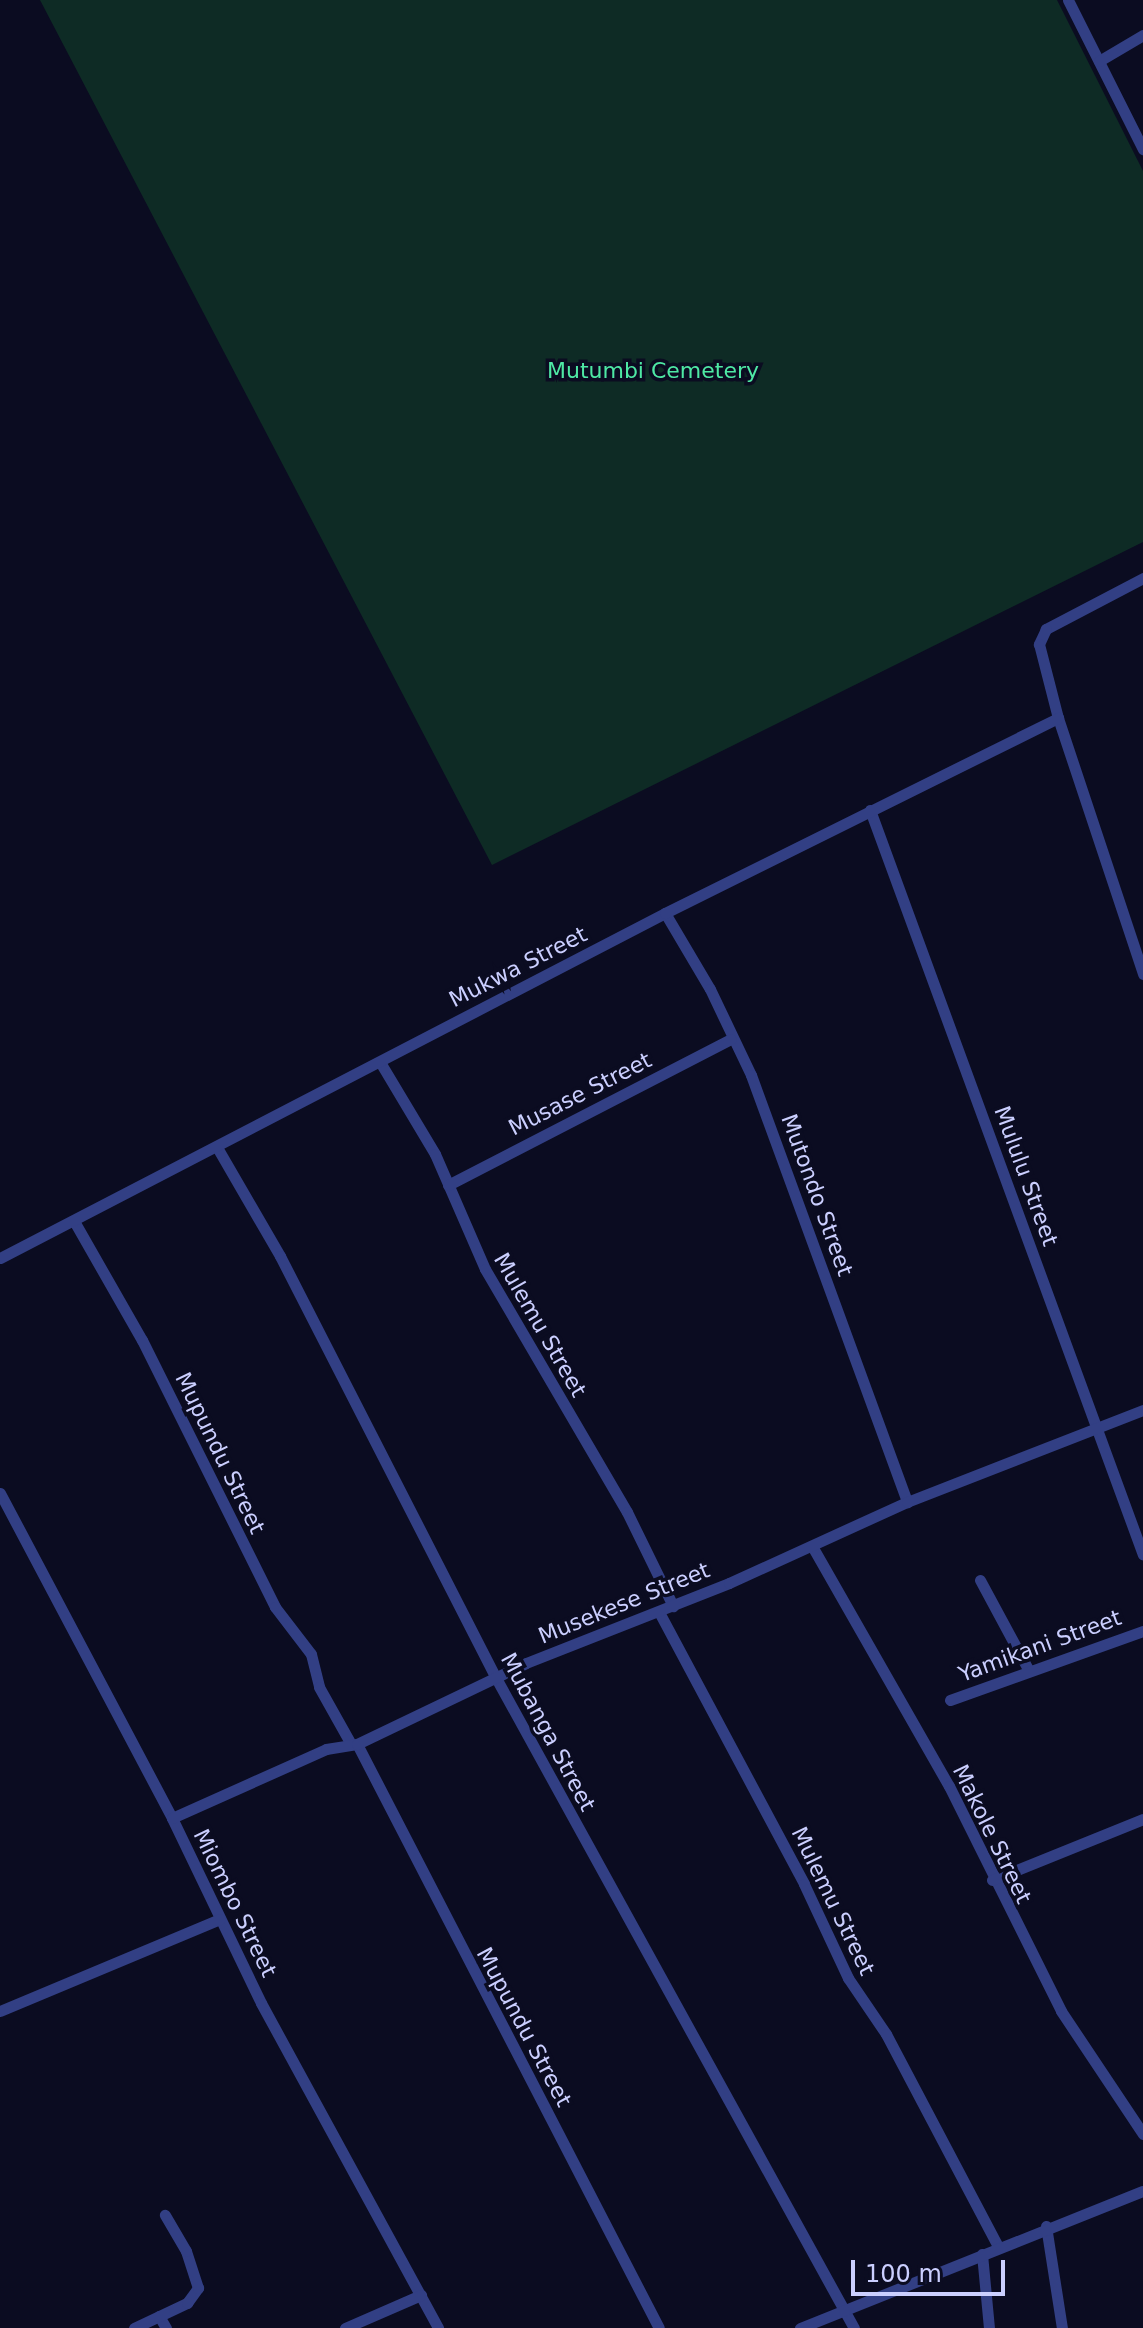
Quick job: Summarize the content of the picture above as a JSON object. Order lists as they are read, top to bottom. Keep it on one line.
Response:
{"streets":{"street":["Mukwa Street","Musase Street","Mululu Street","Mutondo Street","Mulemu Street","Mupundu Street","Musekese Street","Yamikani Street","Mubanga Street","Makole Street","Miombo Street"]},"crossings":[["Mukwa Street","Mululu Street"],["Mukwa Street","Mutondo Street"],["Mukwa Street","Mulemu Street"],["Mukwa Street","Mupundu Street"],["Mukwa Street","Mubanga Street"],["Musase Street","Mutondo Street"],["Musase Street","Mulemu Street"],["Mululu Street","Musekese Street"],["Mutondo Street","Musekese Street"],["Mulemu Street","Musekese Street"],["Mupundu Street","Musekese Street"],["Musekese Street","Mubanga Street"],["Musekese Street","Makole Street"],["Musekese Street","Miombo Street"]],"parks":["Mutumbi Cemetery"],"scale_bar":"100 m"}
